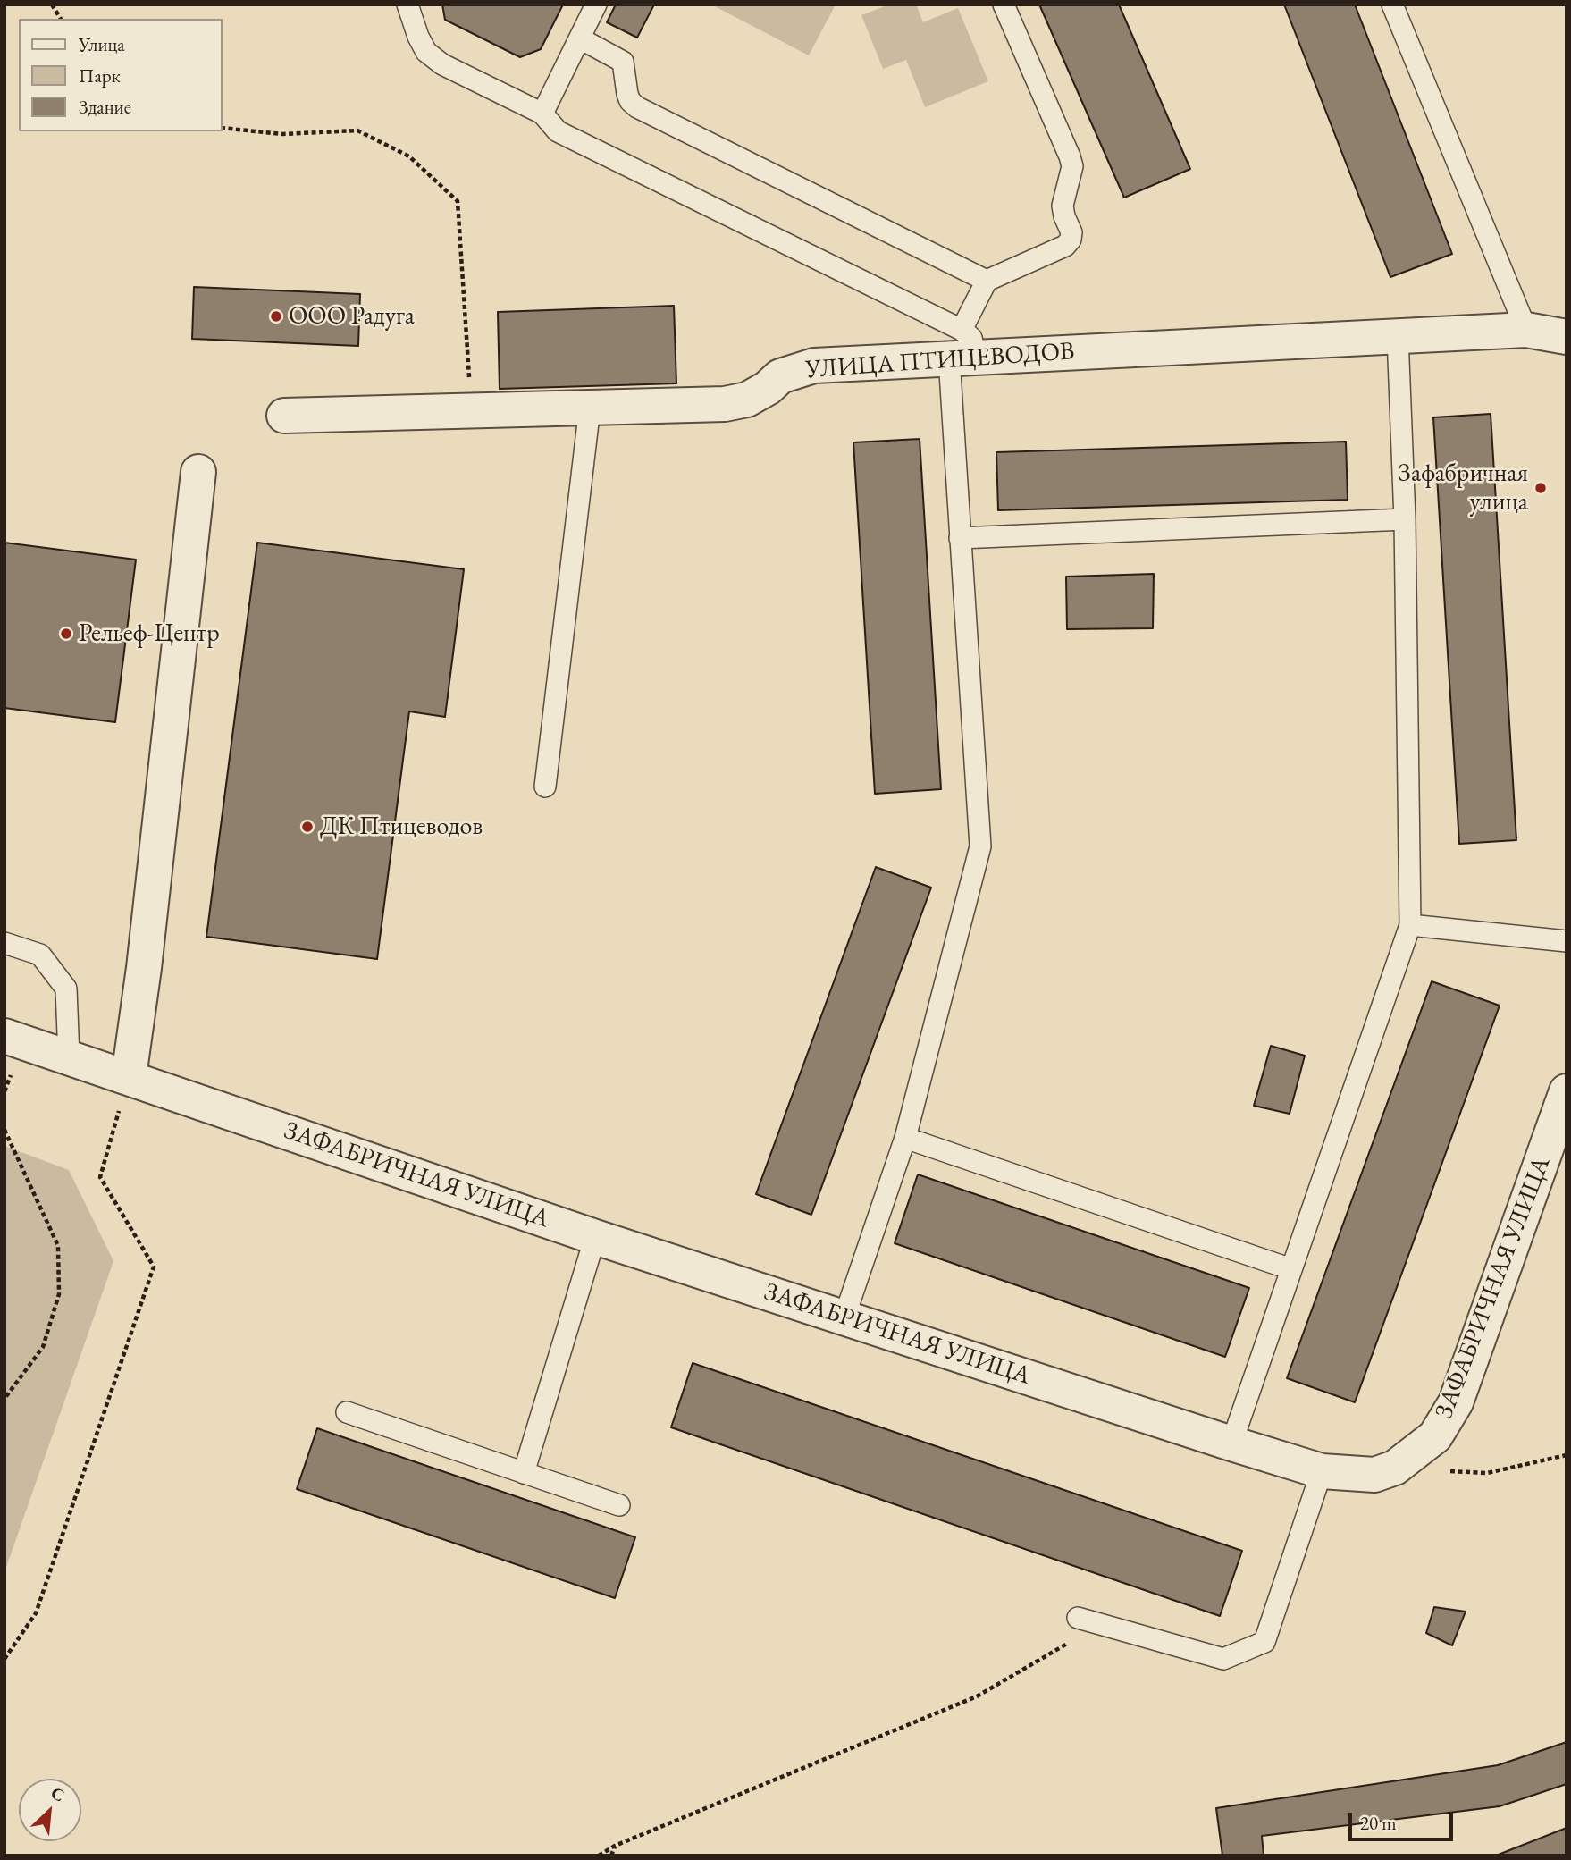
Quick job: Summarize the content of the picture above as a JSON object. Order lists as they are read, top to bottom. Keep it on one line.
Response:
{"streets":{"street":["УЛИЦА ПТИЦЕВОДОВ","ЗАФАБРИЧНАЯ УЛИЦА"]},"places":["ООО Радуга","Зафабричная улица","Рельеф-Центр","ДК Птицеводов"],"legend":["Улица","Парк","Здание"],"scale_bar":"20 m","north":"top right"}
